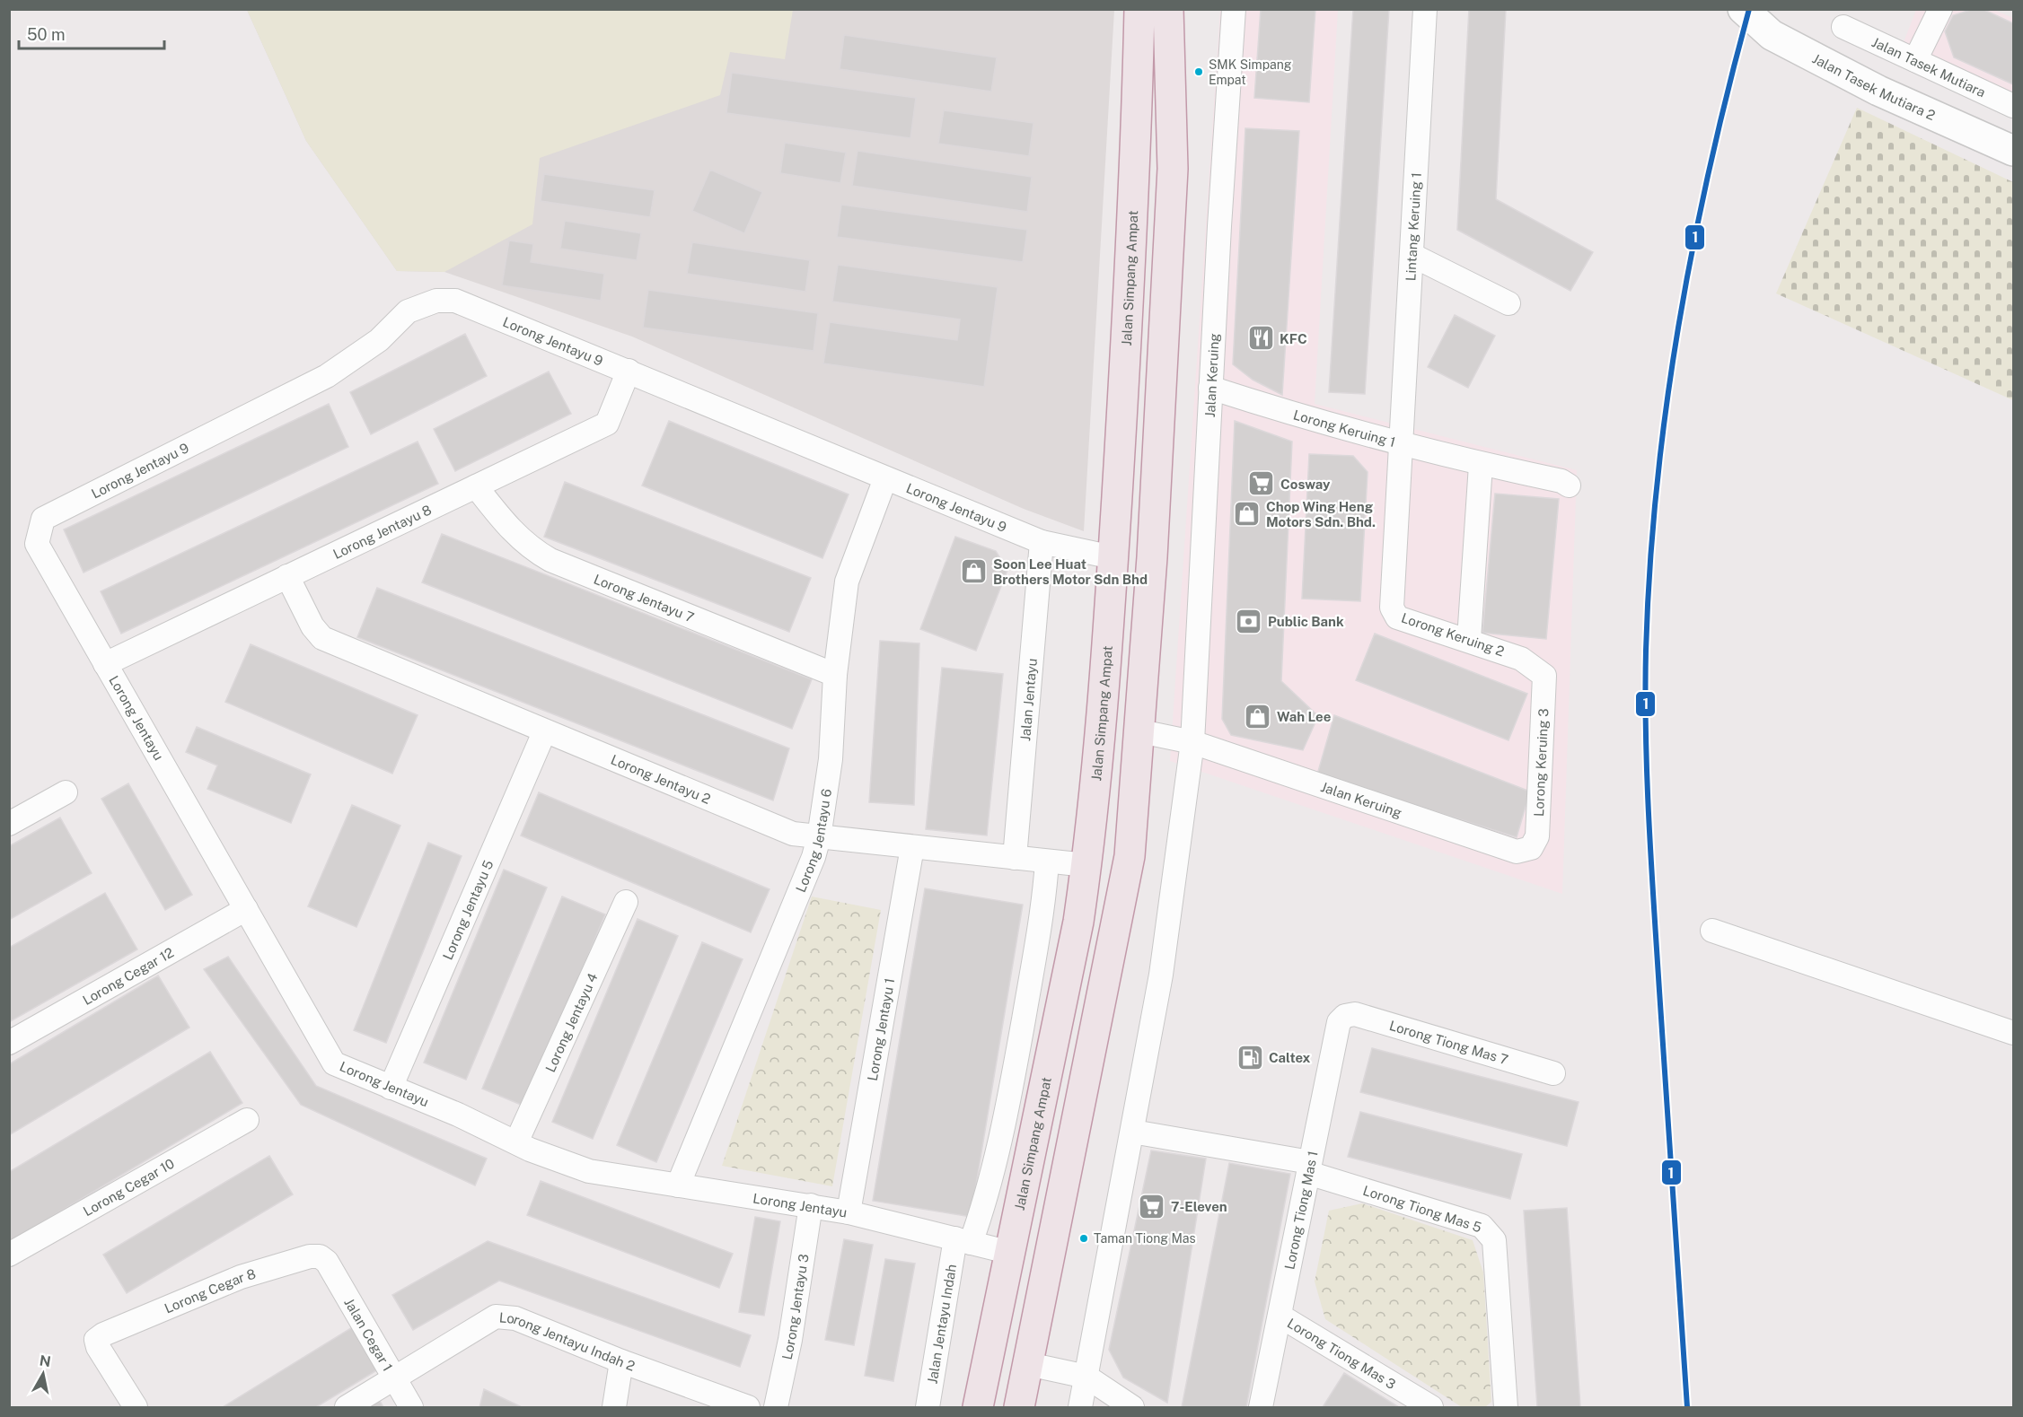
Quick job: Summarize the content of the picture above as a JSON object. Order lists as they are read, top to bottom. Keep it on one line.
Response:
{"streets":{"highway":["Jalan Simpang Ampat"],"street":["Jalan Tasek Mutiara","Jalan Tasek Mutiara 2","Lintang Keruing 1","Lorong Jentayu 9","Jalan Keruing","Lorong Keruing 1","Lorong Jentayu 8","Lorong Jentayu 7","Lorong Keruing 2","Jalan Jentayu","Lorong Jentayu","Lorong Keruing 3","Lorong Jentayu 2","Lorong Jentayu 6","Lorong Jentayu 5","Lorong Cegar 12","Lorong Jentayu 4","Lorong Jentayu 1","Lorong Tiong Mas 7","Lorong Cegar 10","Lorong Tiong Mas 5","Lorong Tiong Mas 1","Lorong Cegar 8","Lorong Jentayu 3","Jalan Jentayu Indah","Jalan Cegar 1","Lorong Jentayu Indah 2","Lorong Tiong Mas 3"]},"crossings":[["Lintang Keruing 1","Lorong Keruing 1"],["Lintang Keruing 1","Lorong Keruing 2"],["Jalan Simpang Ampat","Lorong Jentayu 9"],["Jalan Simpang Ampat","Lorong Jentayu"],["Jalan Simpang Ampat","Lorong Jentayu 2"],["Lorong Jentayu 9","Lorong Jentayu 8"],["Lorong Jentayu 9","Jalan Jentayu"],["Lorong Jentayu 9","Lorong Jentayu"],["Lorong Jentayu 9","Lorong Jentayu 6"],["Jalan Keruing","Lorong Keruing 1"],["Jalan Keruing","Lorong Keruing 3"],["Lorong Keruing 1","Lorong Keruing 2"],["Lorong Jentayu 8","Lorong Jentayu 7"],["Lorong Jentayu 8","Lorong Jentayu"],["Lorong Jentayu 8","Lorong Jentayu 2"],["Lorong Jentayu 7","Lorong Jentayu 6"],["Lorong Keruing 2","Lorong Keruing 3"],["Jalan Jentayu","Lorong Jentayu 2"],["Lorong Jentayu","Lorong Jentayu 6"],["Lorong Jentayu","Lorong Jentayu 5"],["Lorong Jentayu","Lorong Cegar 12"],["Lorong Jentayu","Lorong Jentayu 4"],["Lorong Jentayu","Lorong Jentayu 1"],["Lorong Jentayu","Lorong Jentayu 3"],["Lorong Jentayu","Jalan Jentayu Indah"],["Lorong Jentayu 2","Lorong Jentayu 6"],["Lorong Jentayu 2","Lorong Jentayu 5"],["Lorong Jentayu 2","Lorong Jentayu 1"],["Lorong Jentayu 2","Jalan Jentayu Indah"],["Lorong Tiong Mas 7","Lorong Tiong Mas 1"],["Lorong Tiong Mas 5","Lorong Tiong Mas 1"],["Lorong Tiong Mas 1","Lorong Tiong Mas 3"],["Lorong Cegar 8","Jalan Cegar 1"],["Jalan Cegar 1","Lorong Jentayu Indah 2"]],"places":{"other":["SMK Simpang Empat","Taman Tiong Mas"],"restaurant":["KFC"],"supermarket":["Cosway","7-Eleven"],"shop":["Chop Wing Heng Motors Sdn. Bhd.","Soon Lee Huat Brothers Motor Sdn Bhd","Wah Lee"],"bank":["Public Bank"],"fuel station":["Caltex"]},"lines":["rail line 1"],"scale_bar":"50 m","north":"top"}
